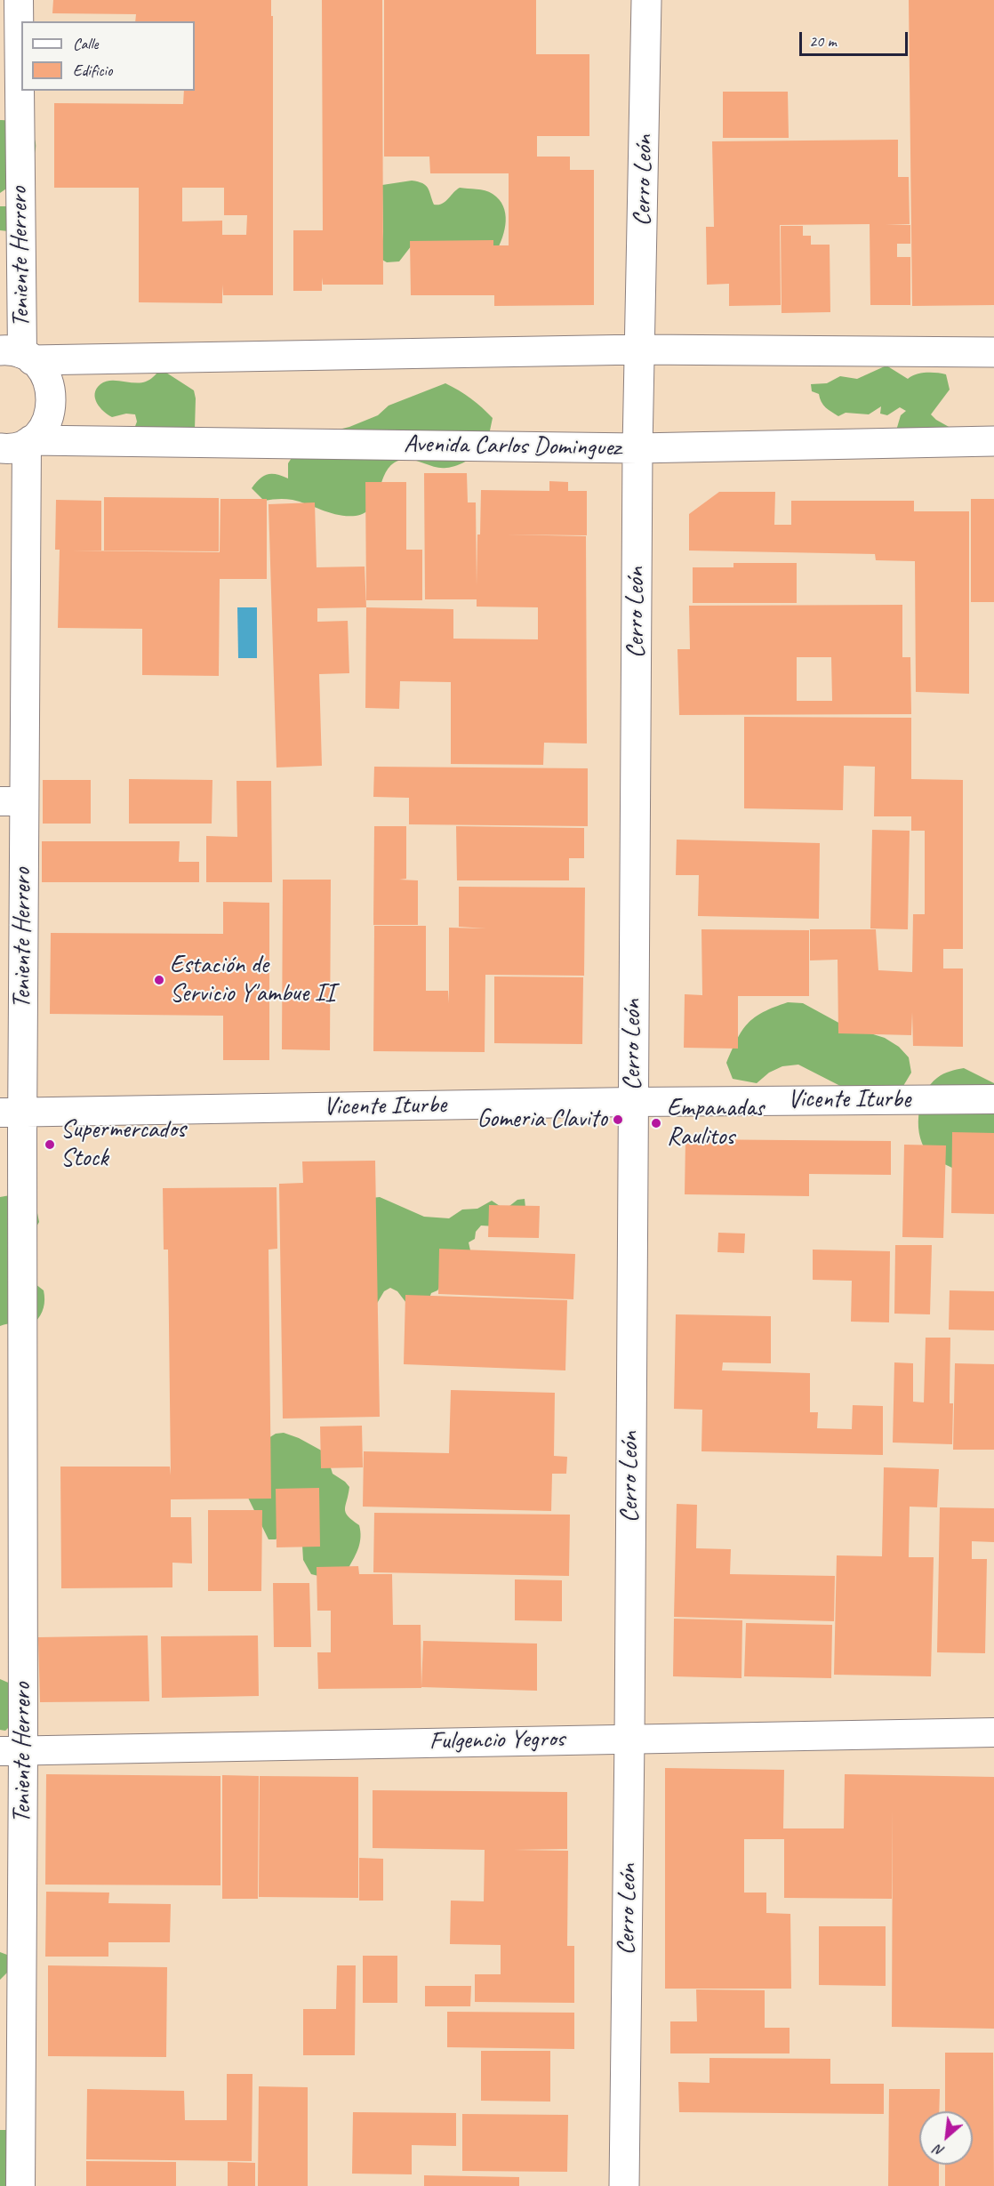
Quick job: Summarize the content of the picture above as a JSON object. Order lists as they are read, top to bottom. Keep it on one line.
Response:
{"streets":{"street":["Cerro León","Teniente Herrero","Avenida Carlos Dominguez","Vicente Iturbe","Fulgencio Yegros"]},"crossings":[["Cerro León","Avenida Carlos Dominguez"],["Cerro León","Vicente Iturbe"],["Cerro León","Fulgencio Yegros"],["Teniente Herrero","Avenida Carlos Dominguez"],["Teniente Herrero","Vicente Iturbe"],["Teniente Herrero","Fulgencio Yegros"]],"places":["Estación de Servicio Y'ambue II","Gomeria Clavito","Empanadas Raulitos","Supermercados Stock"],"legend":["Calle","Edificio"],"scale_bar":"20 m","north":"bottom left"}
